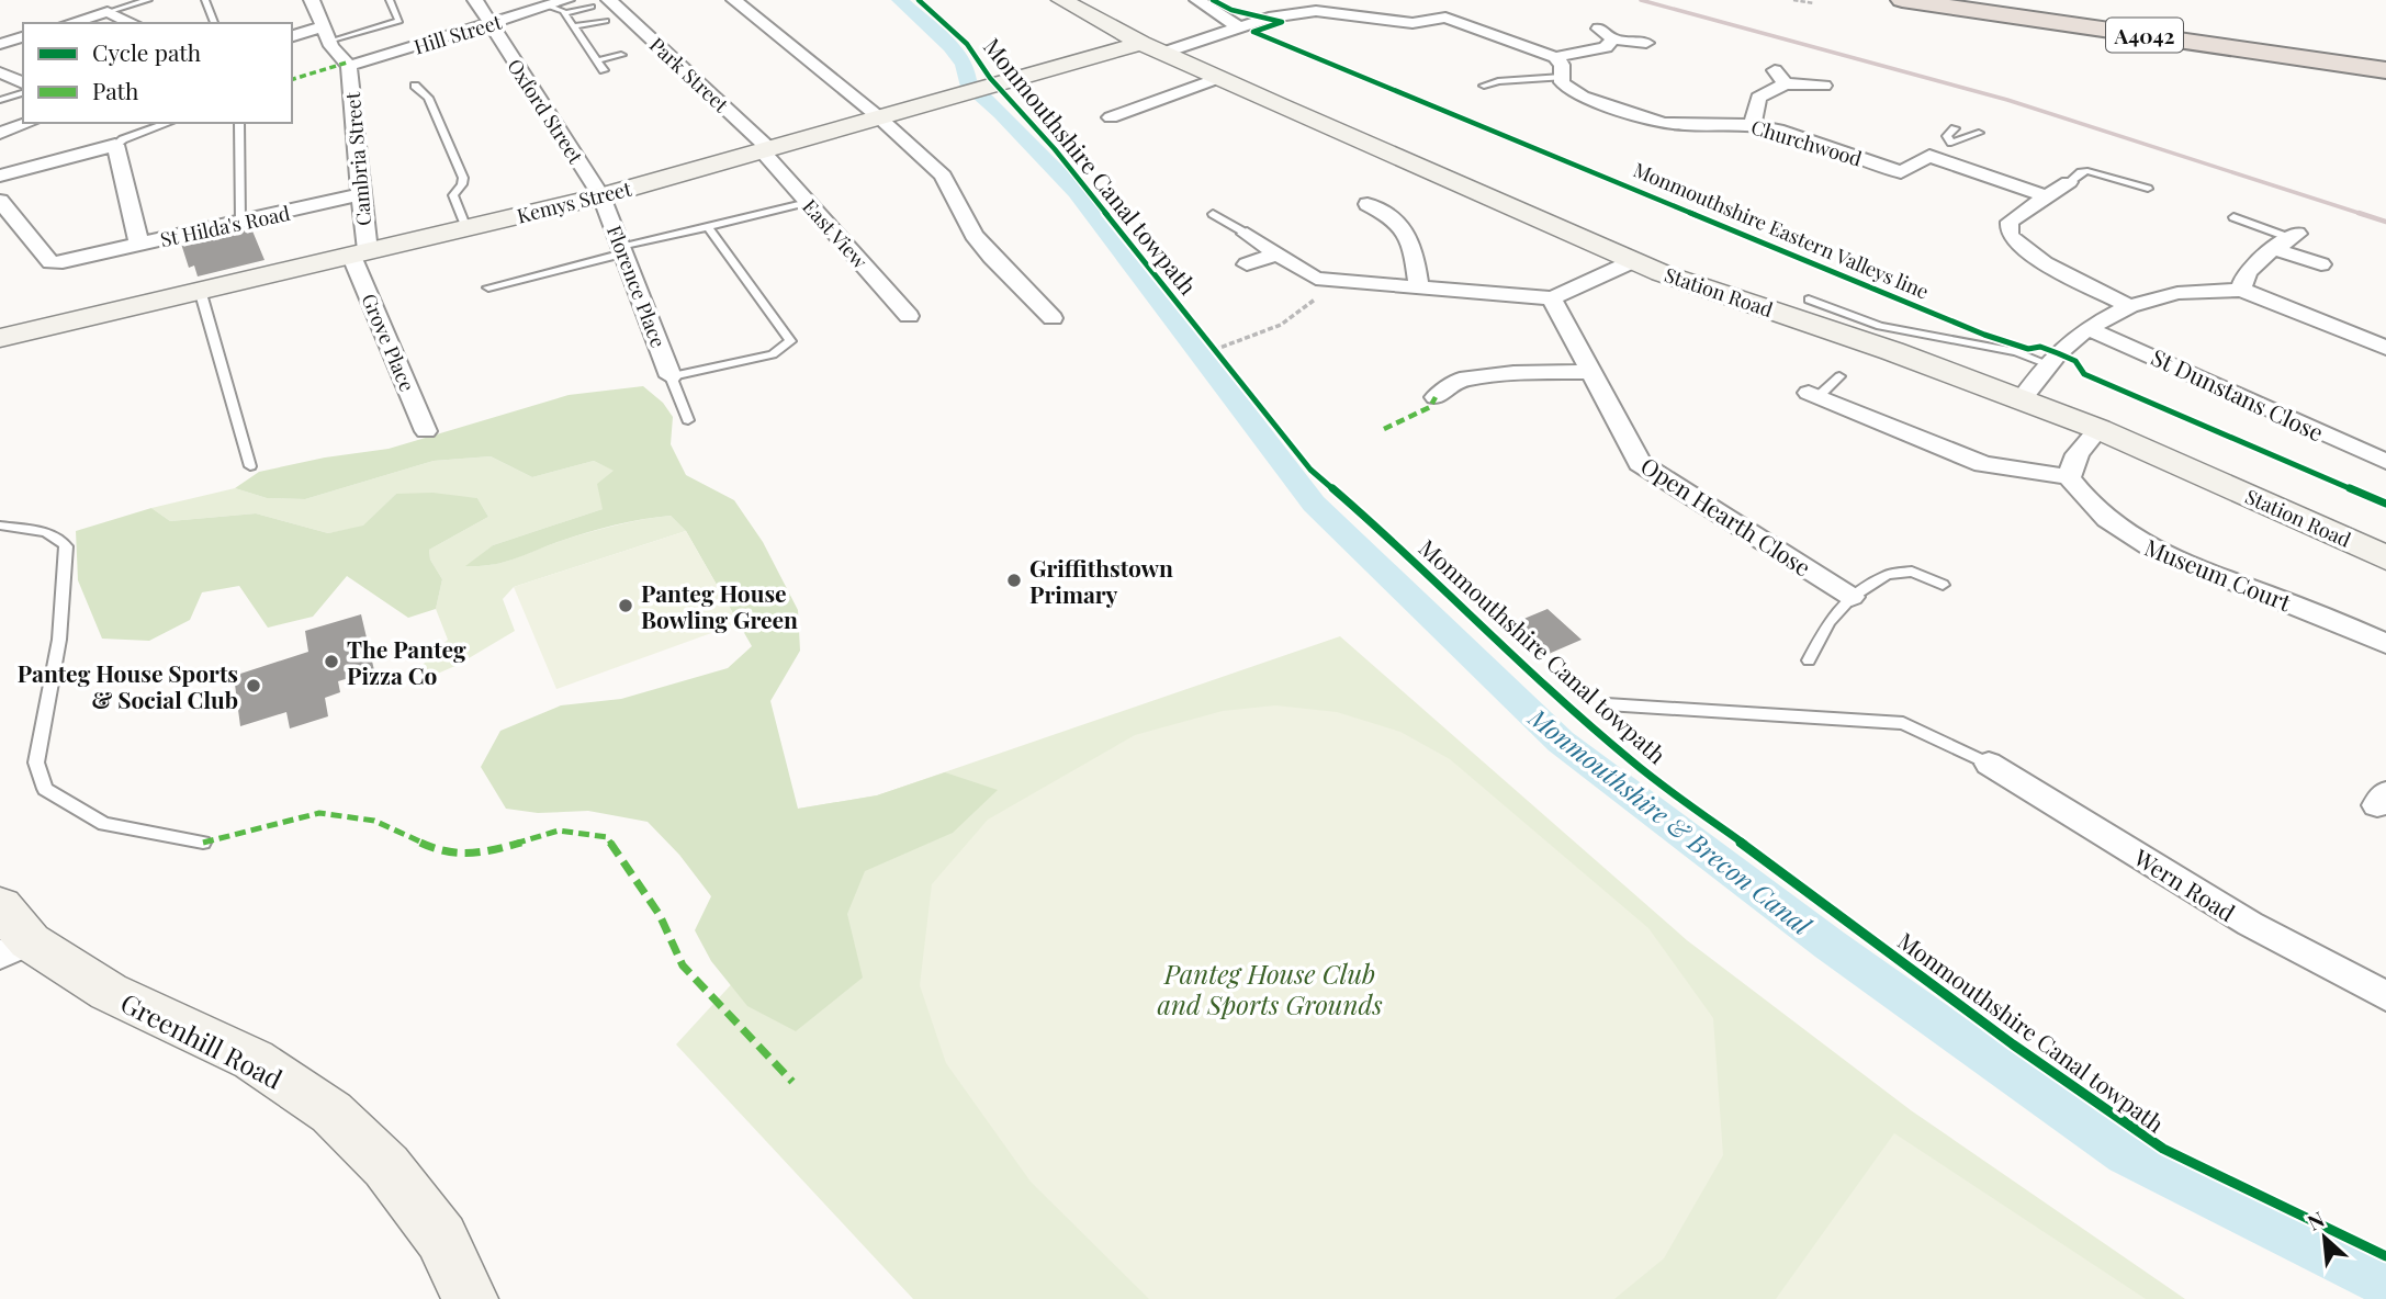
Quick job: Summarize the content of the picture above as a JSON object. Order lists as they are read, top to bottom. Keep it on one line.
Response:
{"streets":{"highway":["A4042"],"street":["Hill Street","Park Street","Oxford Street","Churchwood","Cambria Street","Kemys Street","St Hilda's Road","East View","Florence Place","Station Road","Grove Place","St Dunstans Close","Open Hearth Close","Museum Court","Wern Road","Greenhill Road"],"cycle path":["Monmouthshire Canal towpath","Monmouthshire Eastern Valleys line"]},"crossings":[["Hill Street","Oxford Street"],["Hill Street","Cambria Street"],["Park Street","Kemys Street"],["Park Street","East View"],["Oxford Street","Kemys Street"],["Oxford Street","Florence Place"],["Cambria Street","Kemys Street"],["Cambria Street","St Hilda's Road"],["Cambria Street","Grove Place"],["Kemys Street","East View"],["Kemys Street","Florence Place"],["Kemys Street","Station Road"],["Kemys Street","Grove Place"]],"water":["Monmouthshire & Brecon Canal"],"parks":["Panteg House Club and Sports Grounds"],"places":["Griffithstown Primary","Panteg House Bowling Green","The Panteg Pizza Co","Panteg House Sports & Social Club"],"legend":["Cycle path","Path"],"north":"top left"}
